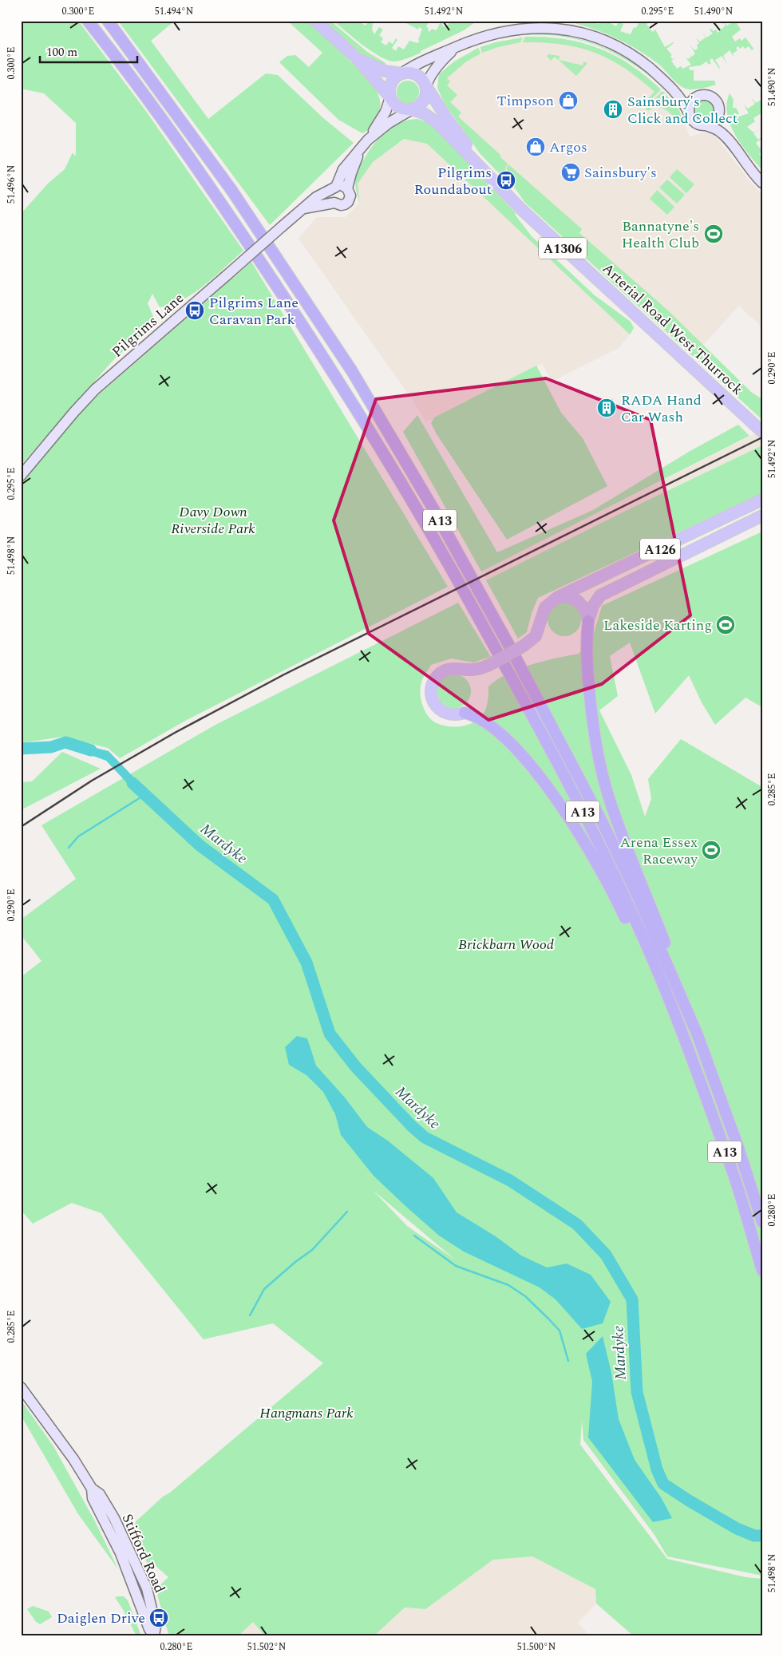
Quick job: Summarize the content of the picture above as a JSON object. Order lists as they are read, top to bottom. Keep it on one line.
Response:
{"streets":{"highway":["A13"],"main road":["A1306","Pilgrims Lane","Arterial Road West Thurrock","A126","Stifford Road"]},"crossings":[["Pilgrims Lane","Arterial Road West Thurrock"],["A13","A126"]],"water":["Mardyke"],"parks":["Davy Down Riverside Park","Brickbarn Wood","Hangmans Park"],"places":{"shop":["Timpson","Argos"],"building":["Sainsbury's Click and Collect","RADA Hand Car Wash"],"supermarket":["Sainsbury's"],"bus stop":["Pilgrims Roundabout","Pilgrims Lane Caravan Park","Daiglen Drive"],"sports":["Bannatyne's Health Club","Lakeside Karting","Arena Essex Raceway"]},"scale_bar":"100 m","coordinates":["0.300°E","51.494°N","51.492°N","0.295°E","51.490°N","51.496°N","0.290°E","51.498°N","0.285°E","0.280°E","51.502°N","51.500°N"]}
